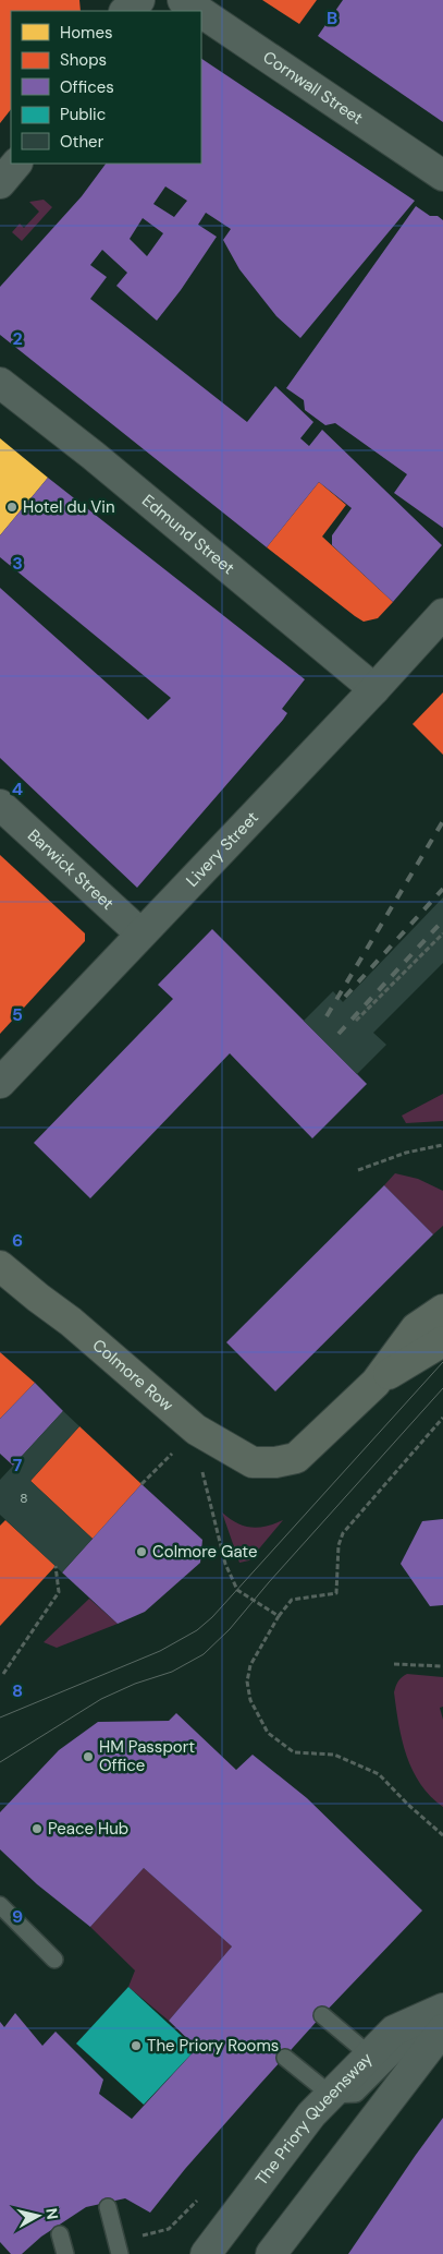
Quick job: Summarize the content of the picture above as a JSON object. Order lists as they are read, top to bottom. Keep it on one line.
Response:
{"streets":{"street":["Cornwall Street","Edmund Street","Livery Street","Barwick Street","Colmore Row","The Priory Queensway"]},"crossings":[["Edmund Street","Livery Street"],["Livery Street","Barwick Street"]],"places":["Hotel du Vin","Colmore Gate","HM Passport Office","Peace Hub","The Priory Rooms"],"house_numbers":["8"],"legend":["Homes","Shops","Offices","Public","Other"],"north":"right","grid":{"columns":["B"],"rows":["2","3","4","5","6","7","8","9"]}}
